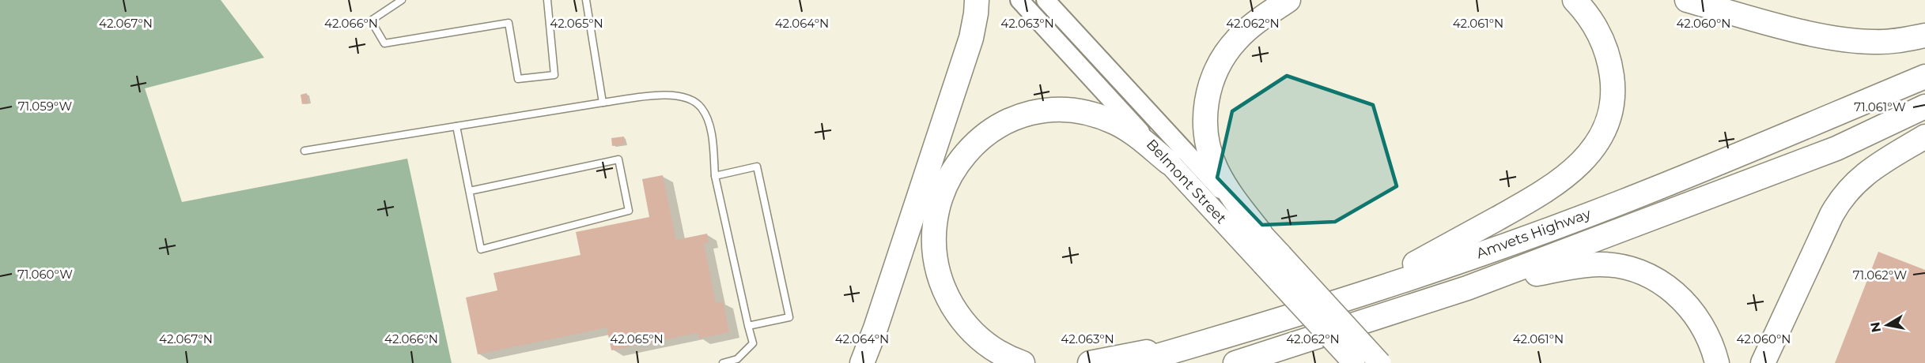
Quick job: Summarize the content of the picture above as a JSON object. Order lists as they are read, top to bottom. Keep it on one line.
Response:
{"streets":{"highway":["Belmont Street","Amvets Highway"]},"north":"left","coordinates":["42.061°N","42.060°N","42.067°N","42.066°N","42.065°N","42.064°N","42.063°N","42.062°N","71.059°W","71.061°W","71.060°W","71.062°W"]}
